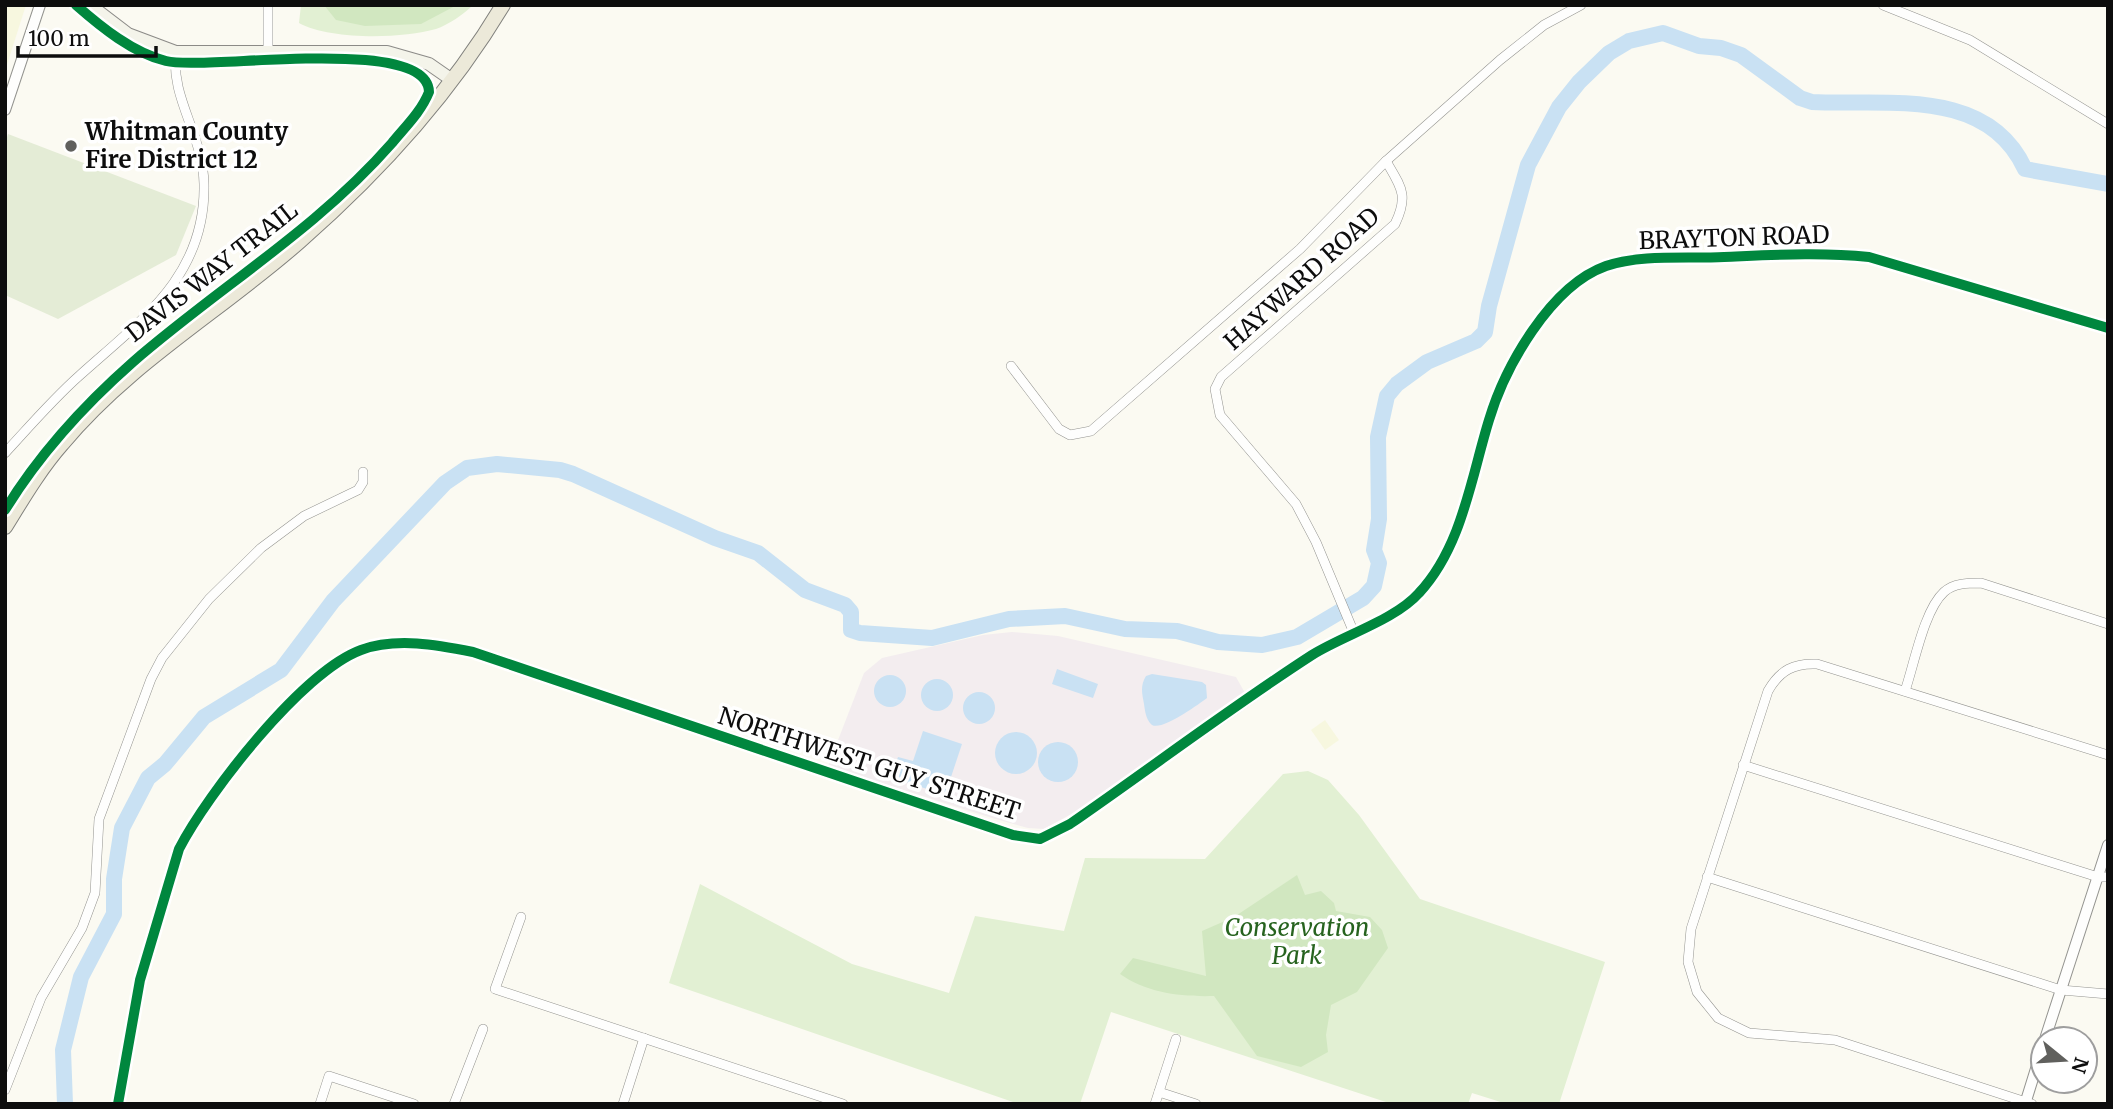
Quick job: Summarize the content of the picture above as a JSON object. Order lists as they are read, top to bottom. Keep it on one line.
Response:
{"streets":{"street":["BRAYTON ROAD","HAYWARD ROAD","NORTHWEST GUY STREET"],"cycle path":["DAVIS WAY TRAIL"]},"crossings":[["BRAYTON ROAD","HAYWARD ROAD"],["BRAYTON ROAD","NORTHWEST GUY STREET"],["HAYWARD ROAD","NORTHWEST GUY STREET"]],"parks":["Conservation Park"],"places":["Whitman County Fire District 12"],"scale_bar":"100 m","north":"right"}
